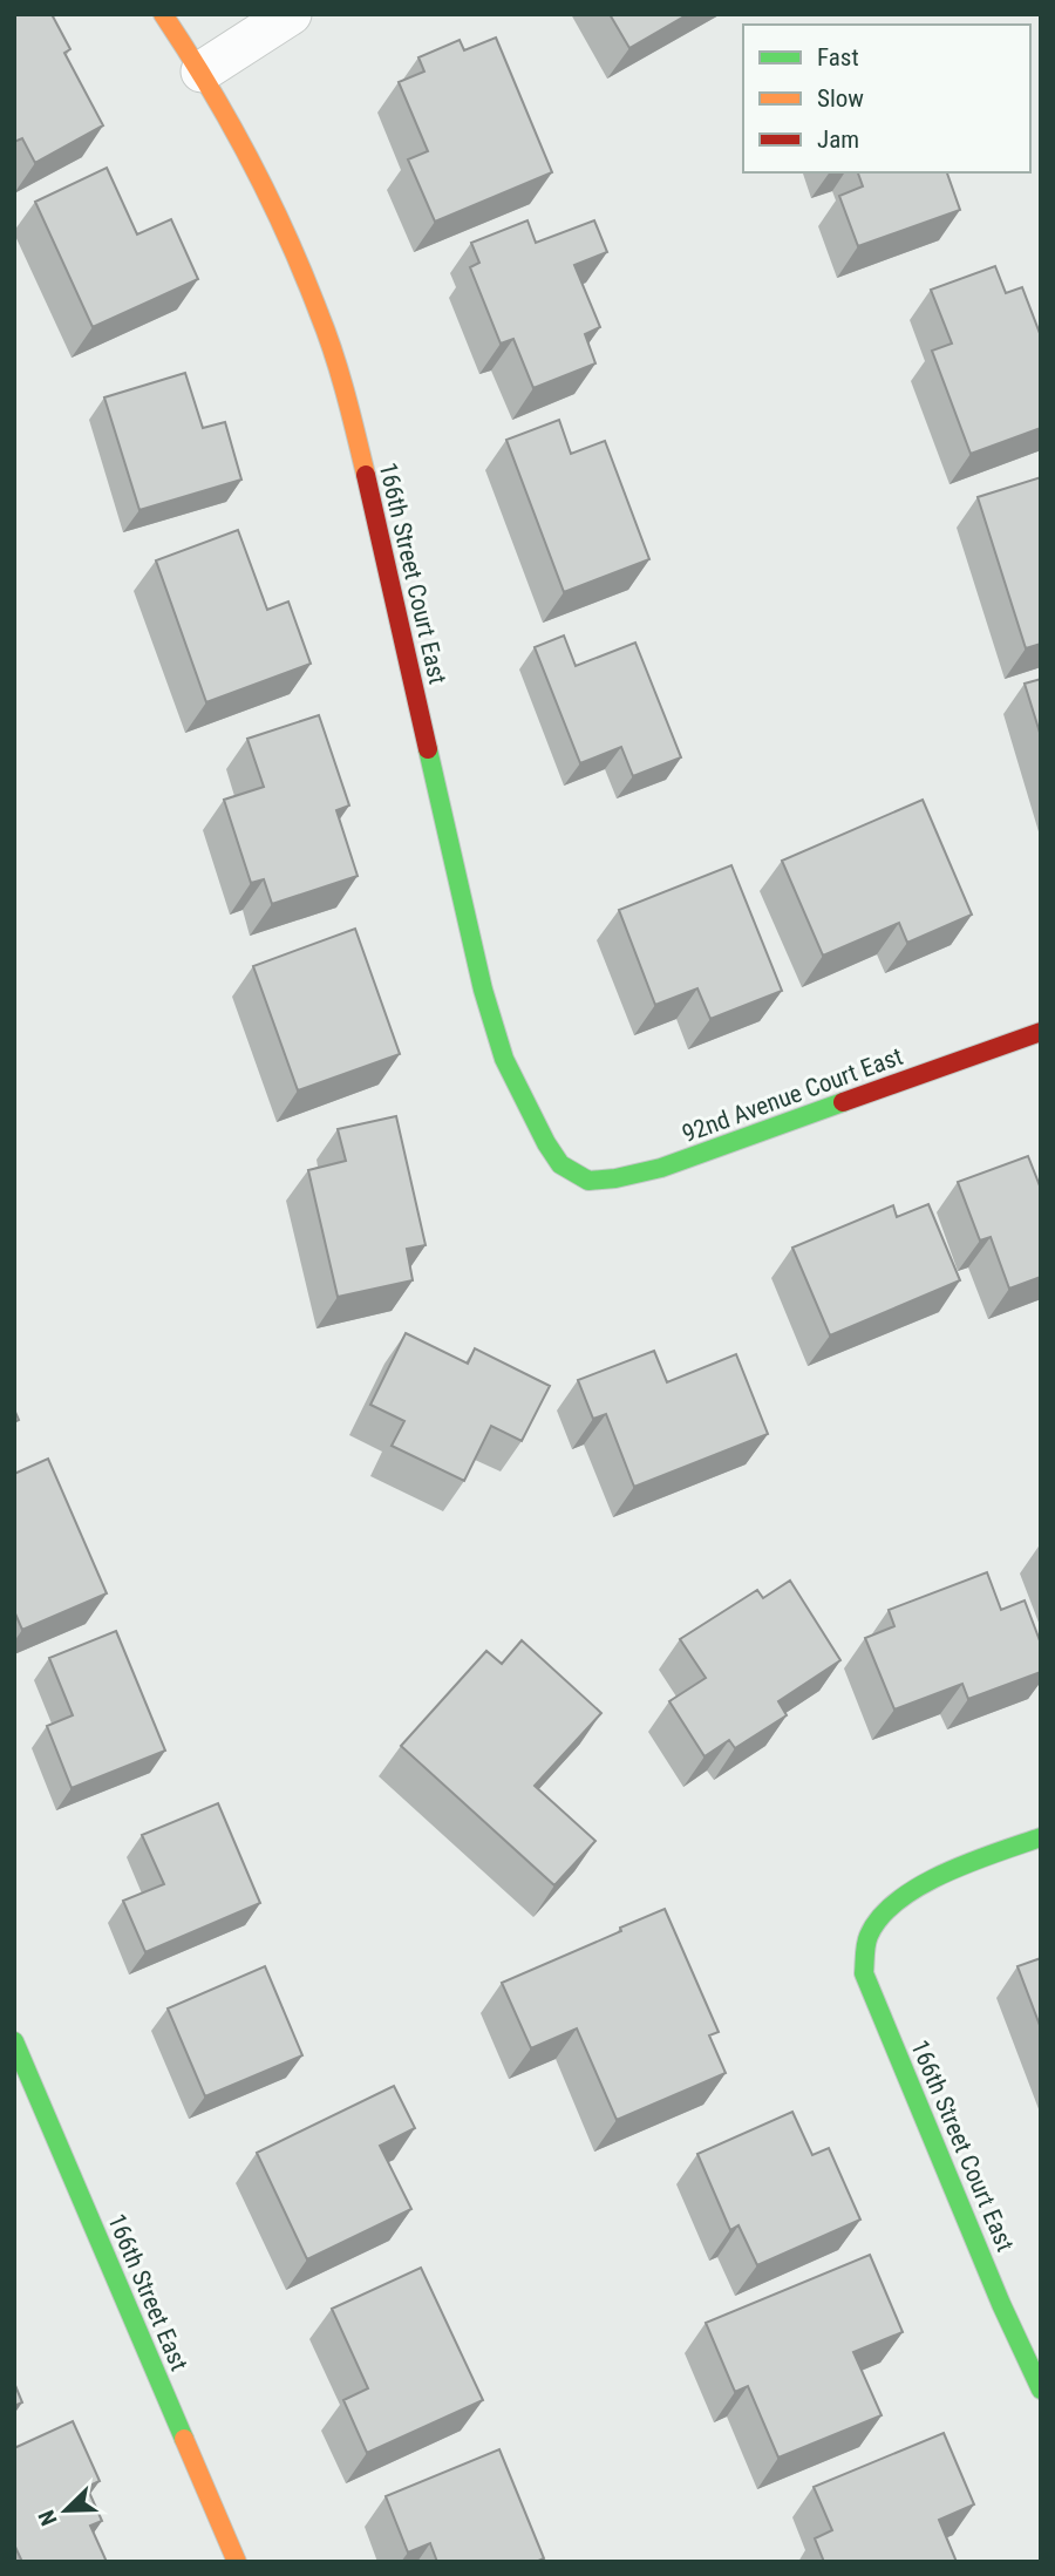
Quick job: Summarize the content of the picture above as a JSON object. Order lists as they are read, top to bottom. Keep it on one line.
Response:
{"streets":{"street":["166th Street Court East","92nd Avenue Court East","166th Street East"]},"crossings":[["166th Street Court East","92nd Avenue Court East"]],"legend":["Fast","Slow","Jam"],"north":"bottom left"}
